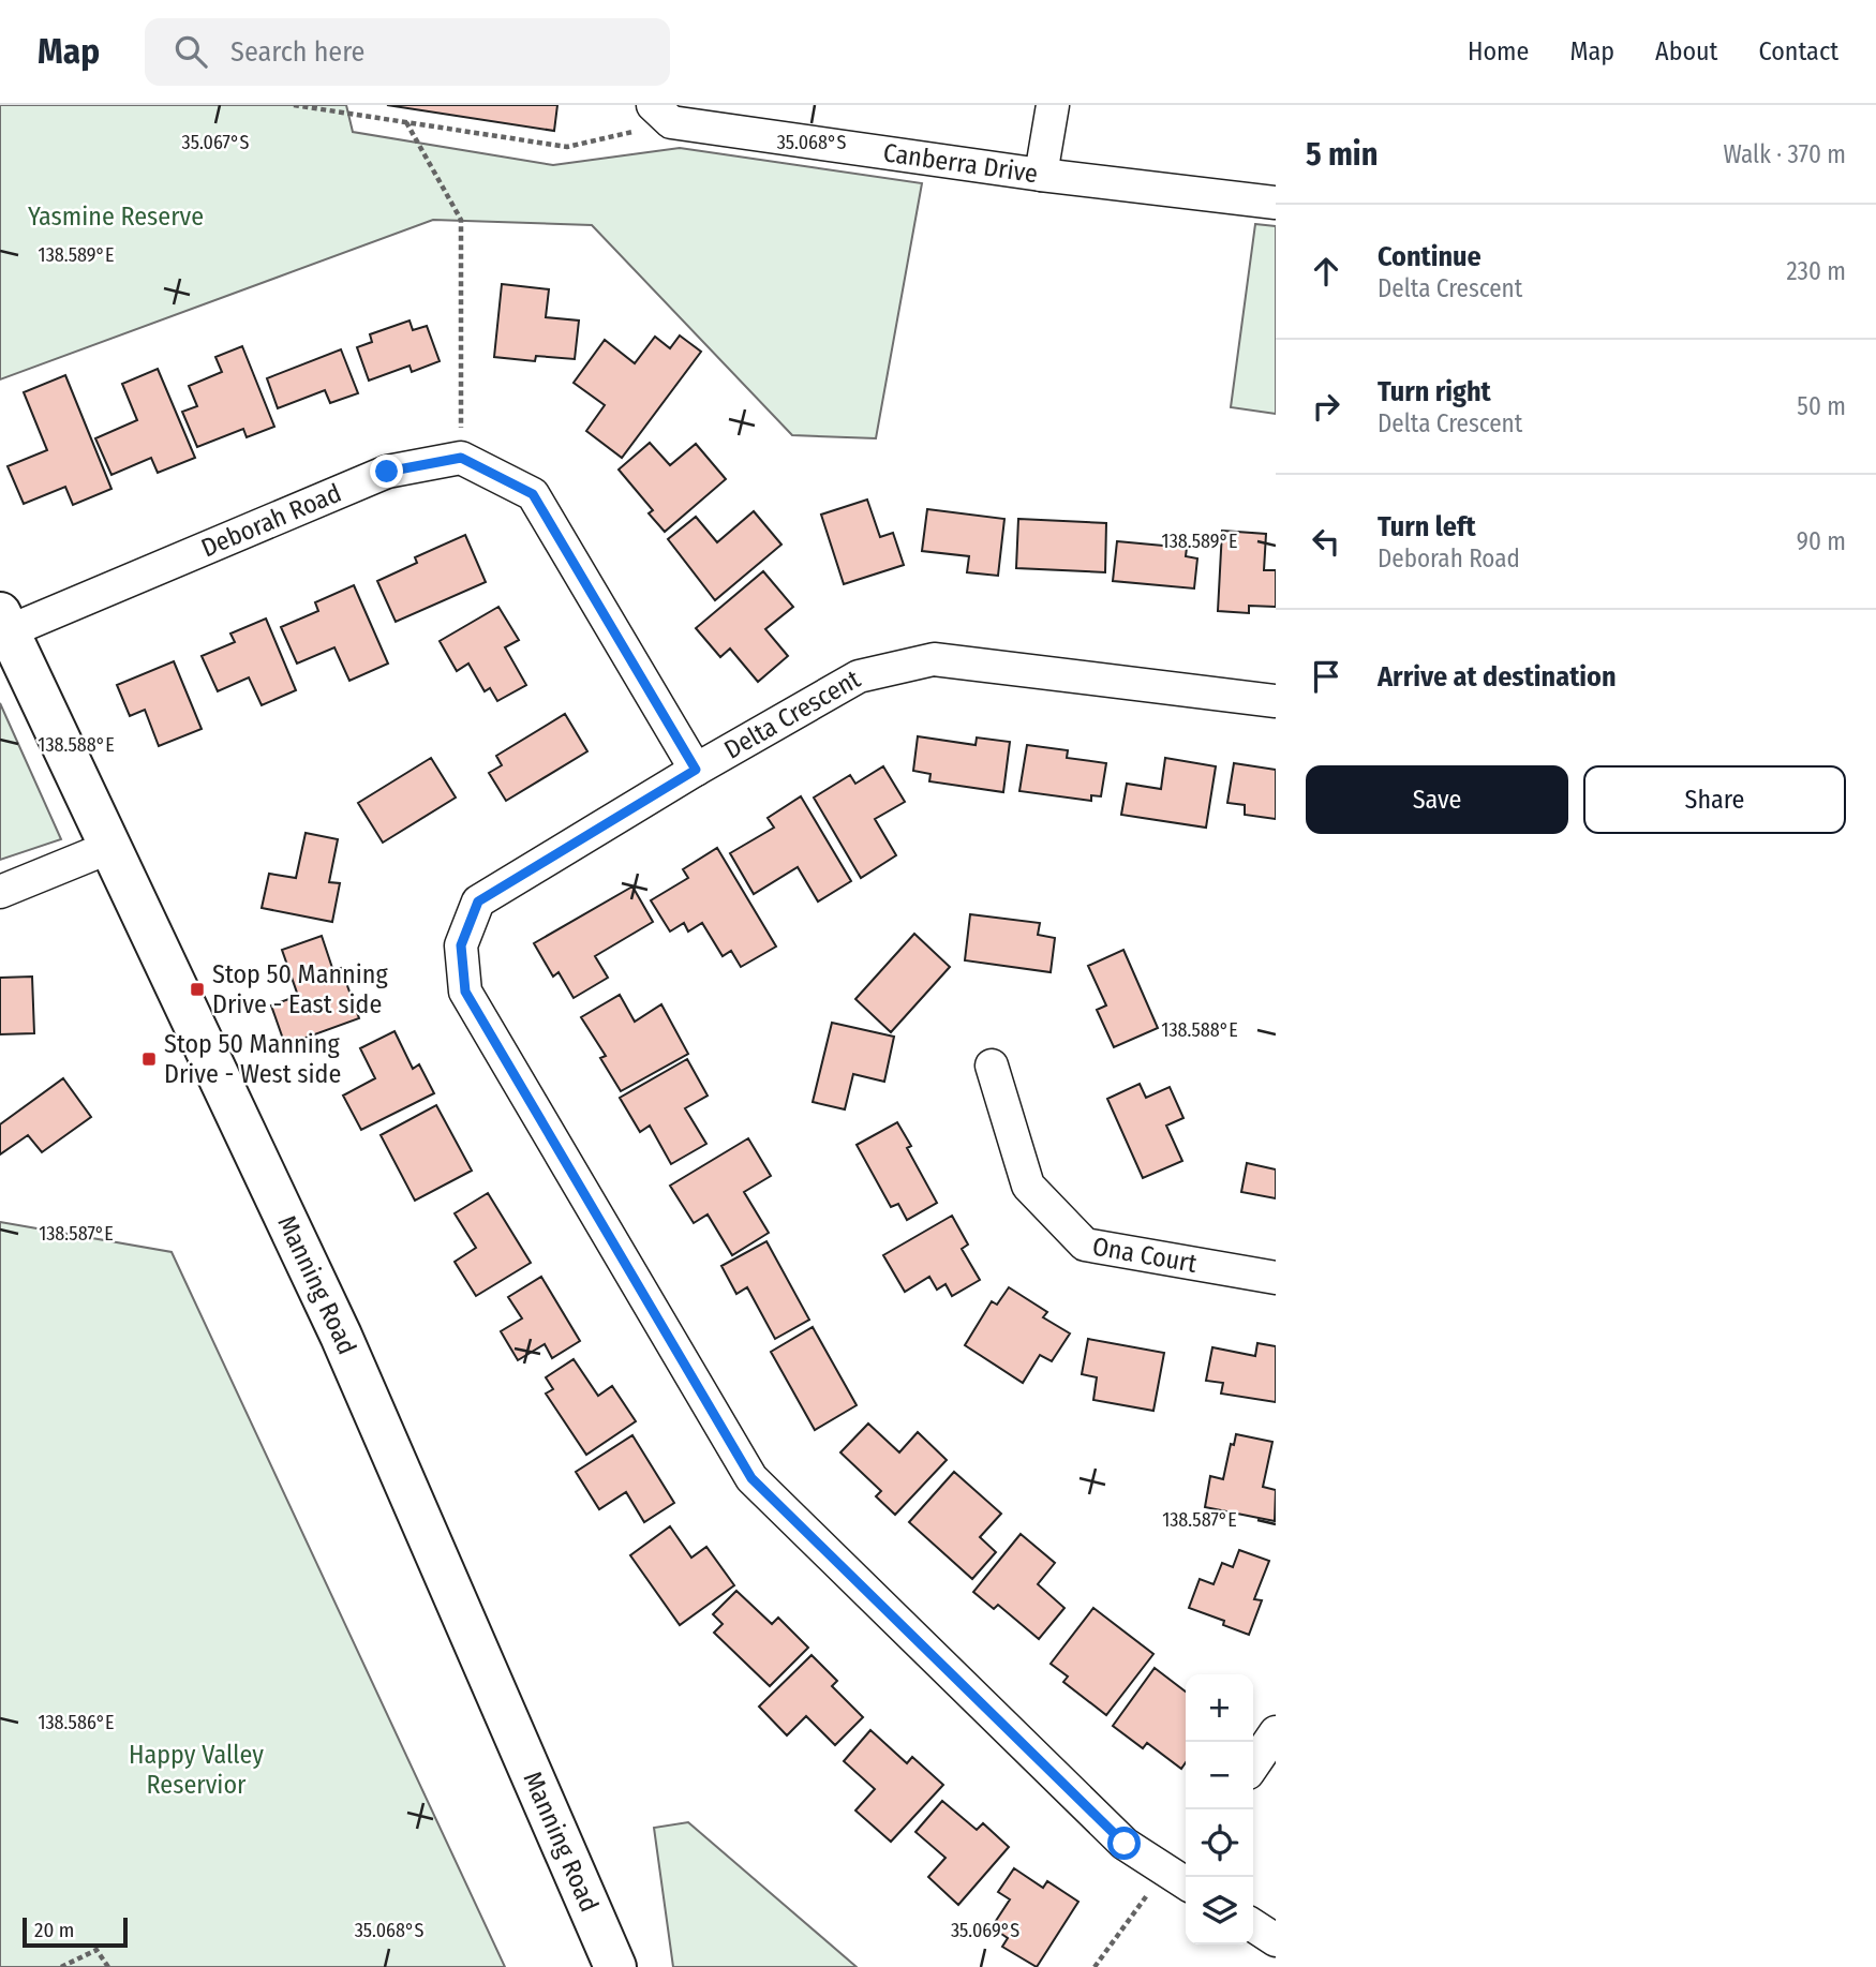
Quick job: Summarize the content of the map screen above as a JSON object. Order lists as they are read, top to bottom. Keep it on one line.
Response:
{"streets":{"street":["Canberra Drive","Deborah Road","Delta Crescent","Ona Court","Manning Road"]},"crossings":[["Deborah Road","Manning Road"]],"parks":["Yasmine Reserve","Happy Valley Reservior"],"places":{"transit":["Stop 50 Manning Drive - East side","Stop 50 Manning Drive - West side"]},"scale_bar":"20 m","page":{"header":"Map","search":"Search here","nav":["Home","Map","About","Contact"],"heading":["5 min","Walk · 370 m"],"list":[["Continue","Delta Crescent","230 m"],["Turn right","Delta Crescent","50 m"],["Turn left","Deborah Road","90 m"],"Arrive at destination"],"buttons":["Save","Share"],"map_buttons":["+","−"],"scale":"20 m"},"coordinates":["35.067°S","35.068°S","138.589°E","138.588°E","138.587°E","138.586°E","35.069°S"]}
